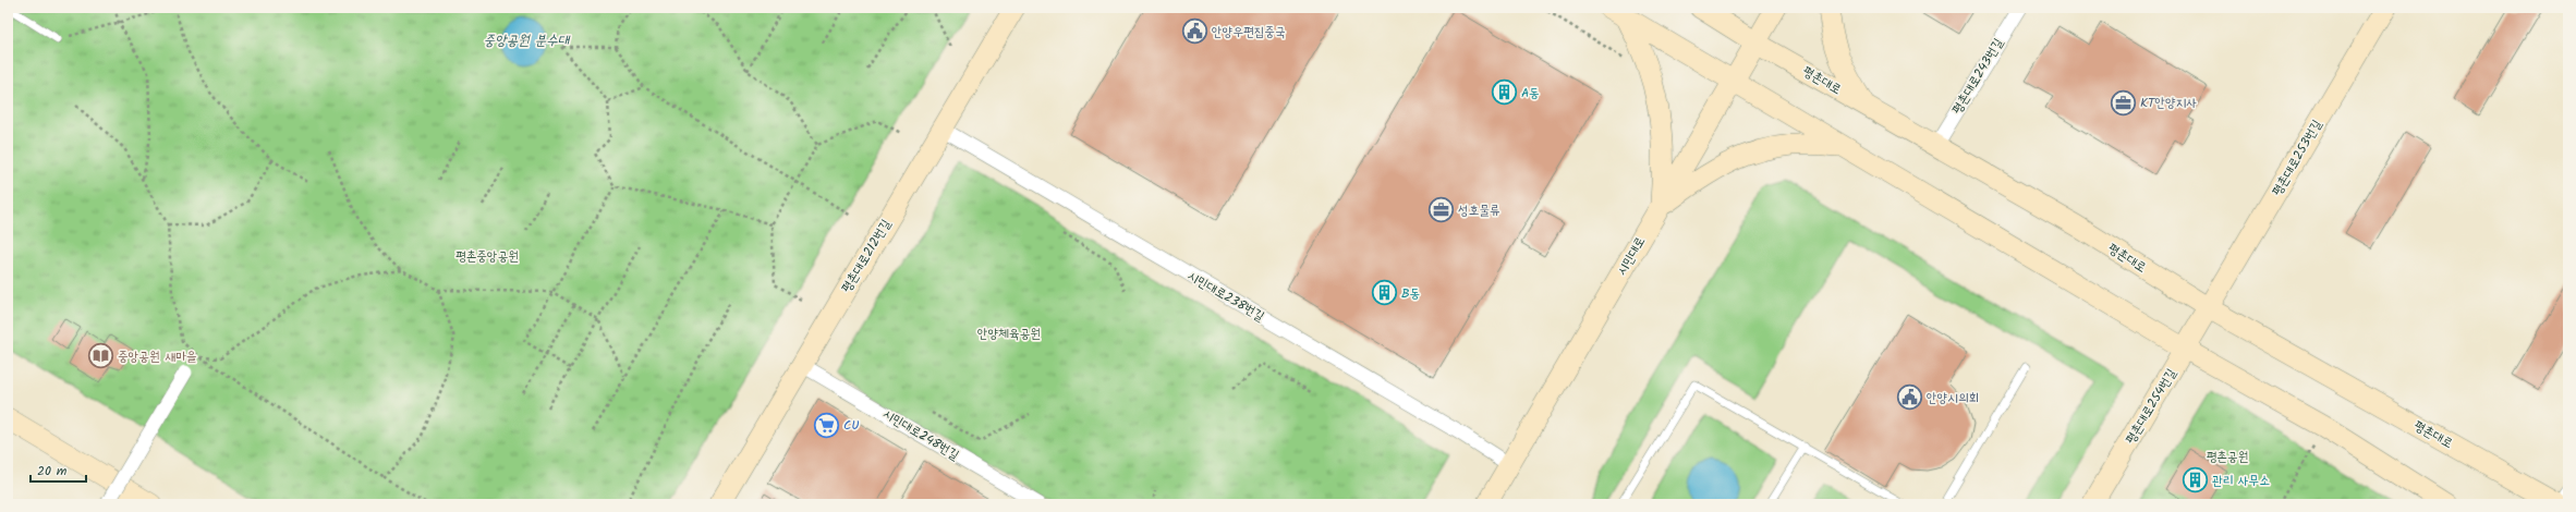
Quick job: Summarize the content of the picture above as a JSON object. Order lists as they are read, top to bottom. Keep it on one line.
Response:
{"streets":{"street":["평촌대로243번길","평촌대로","평촌대로253번길","평촌대로212번길","시민대로","시민대로238번길","평촌대로254번길","시민대로248번길"]},"crossings":[["평촌대로243번길","평촌대로"],["평촌대로","평촌대로253번길"],["평촌대로","시민대로"],["평촌대로","평촌대로254번길"],["평촌대로253번길","평촌대로254번길"],["평촌대로212번길","시민대로238번길"],["평촌대로212번길","시민대로248번길"],["시민대로","시민대로238번길"]],"water":["중앙공원 분수대"],"parks":["평촌중앙공원","안양체육공원","평촌공원"],"places":{"public building":["안양우편집중국","안양시의회"],"building":["A동","B동","관리 사무소"],"office":["KT안양지사","성호물류"],"library":["중앙공원 새마을"],"supermarket":["CU"]},"scale_bar":"20 m"}
